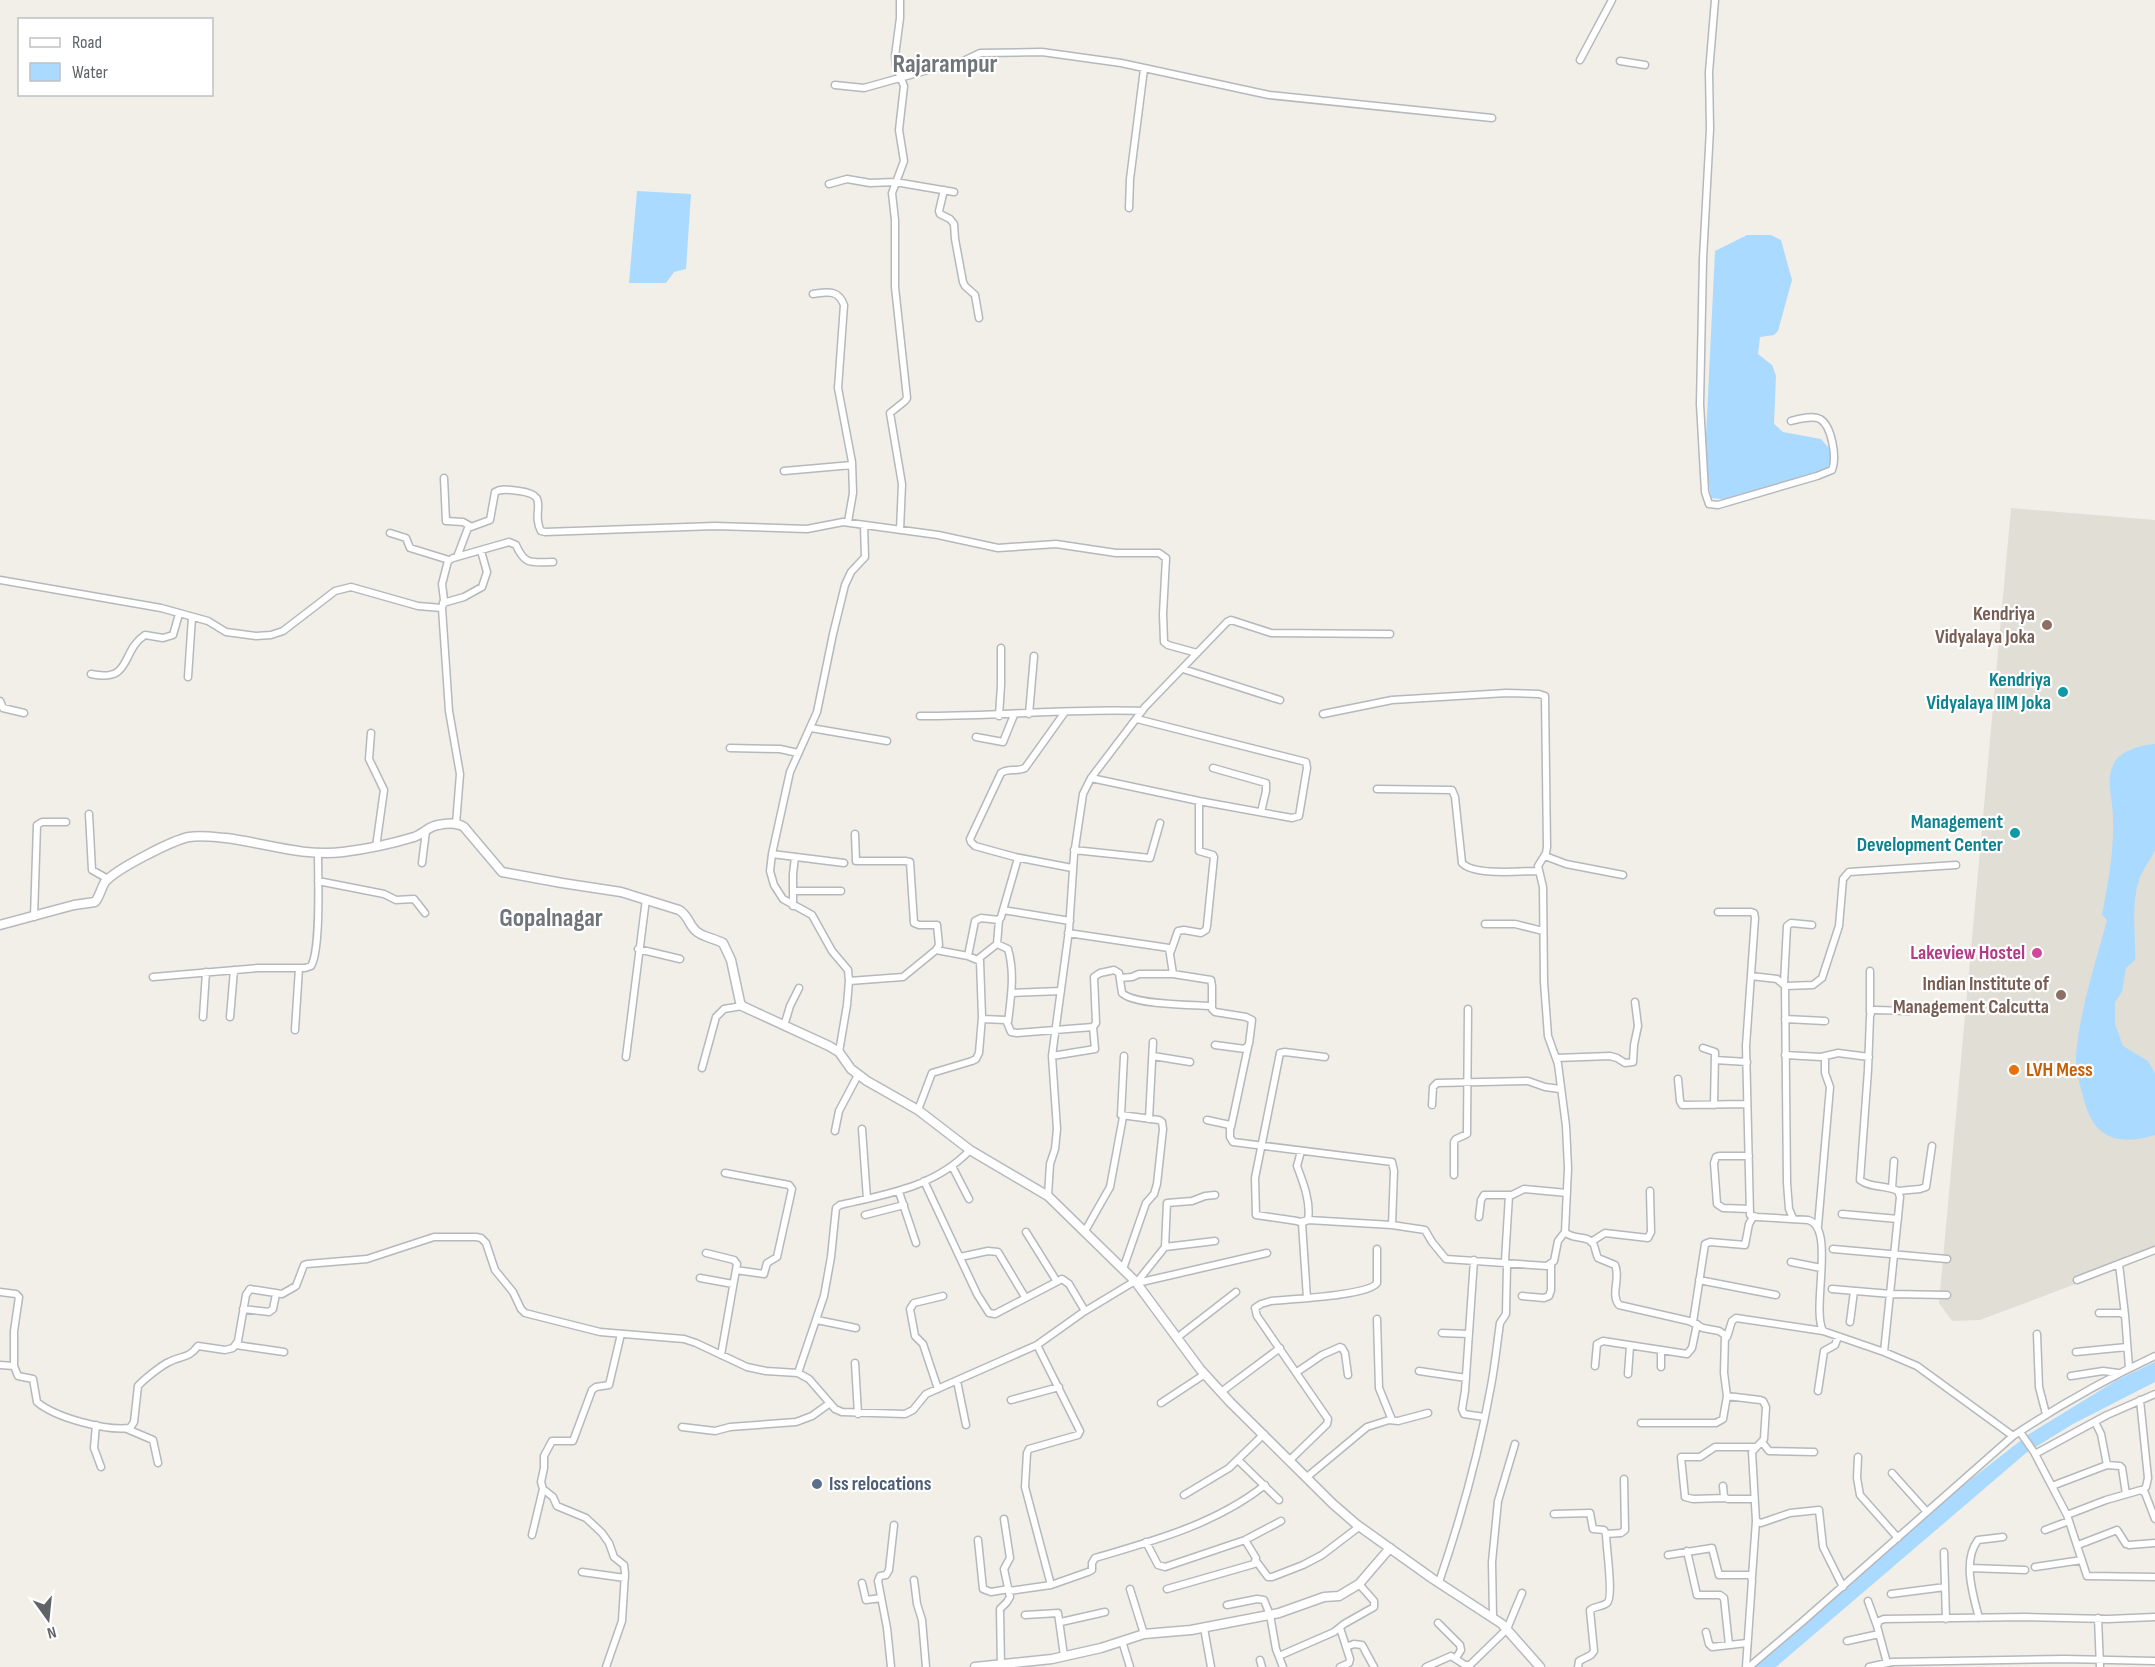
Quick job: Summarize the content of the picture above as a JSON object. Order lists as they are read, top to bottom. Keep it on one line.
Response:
{"districts":["Rajarampur","Gopalnagar"],"places":["Kendriya Vidyalaya Joka","Kendriya Vidyalaya IIM Joka","Management Development Center","Lakeview Hostel","Indian Institute of Management Calcutta","LVH Mess","Iss relocations"],"legend":["Road","Water"],"north":"bottom"}
